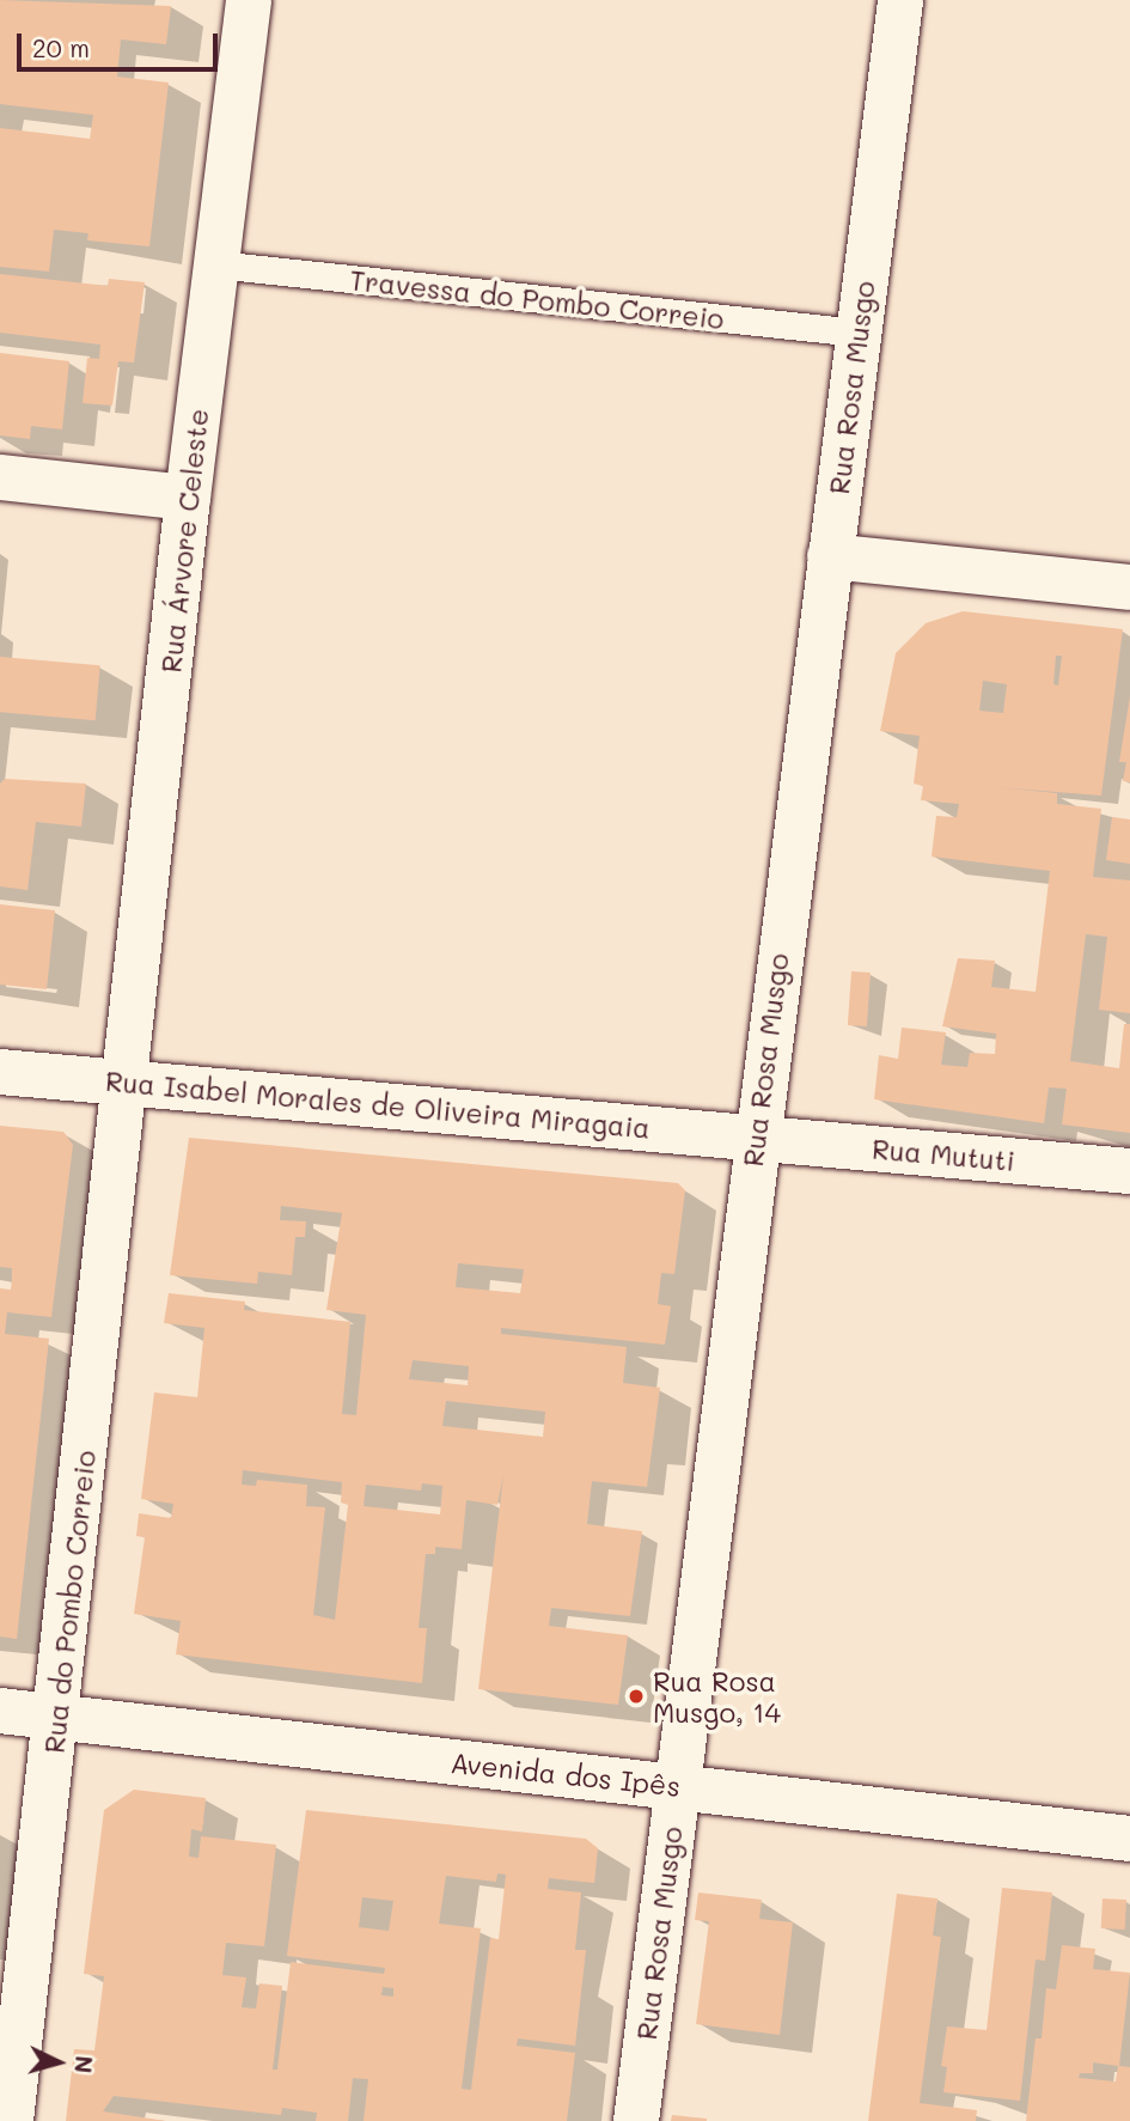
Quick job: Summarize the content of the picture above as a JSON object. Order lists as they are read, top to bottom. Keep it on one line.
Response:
{"streets":{"street":["Rua Rosa Musgo","Rua Árvore Celeste","Rua Isabel Morales de Oliveira Miragaia","Rua Mututi","Rua do Pombo Correio","Avenida dos Ipês"],"lane":["Travessa do Pombo Correio"]},"crossings":[["Travessa do Pombo Correio","Rua Rosa Musgo"],["Travessa do Pombo Correio","Rua Árvore Celeste"],["Rua Rosa Musgo","Rua Isabel Morales de Oliveira Miragaia"],["Rua Rosa Musgo","Rua Mututi"],["Rua Rosa Musgo","Avenida dos Ipês"],["Rua Árvore Celeste","Rua Isabel Morales de Oliveira Miragaia"],["Rua Árvore Celeste","Rua do Pombo Correio"],["Rua Isabel Morales de Oliveira Miragaia","Rua Mututi"],["Rua Isabel Morales de Oliveira Miragaia","Rua do Pombo Correio"],["Rua do Pombo Correio","Avenida dos Ipês"]],"places":["Rua Rosa Musgo, 14"],"scale_bar":"20 m","north":"right"}
